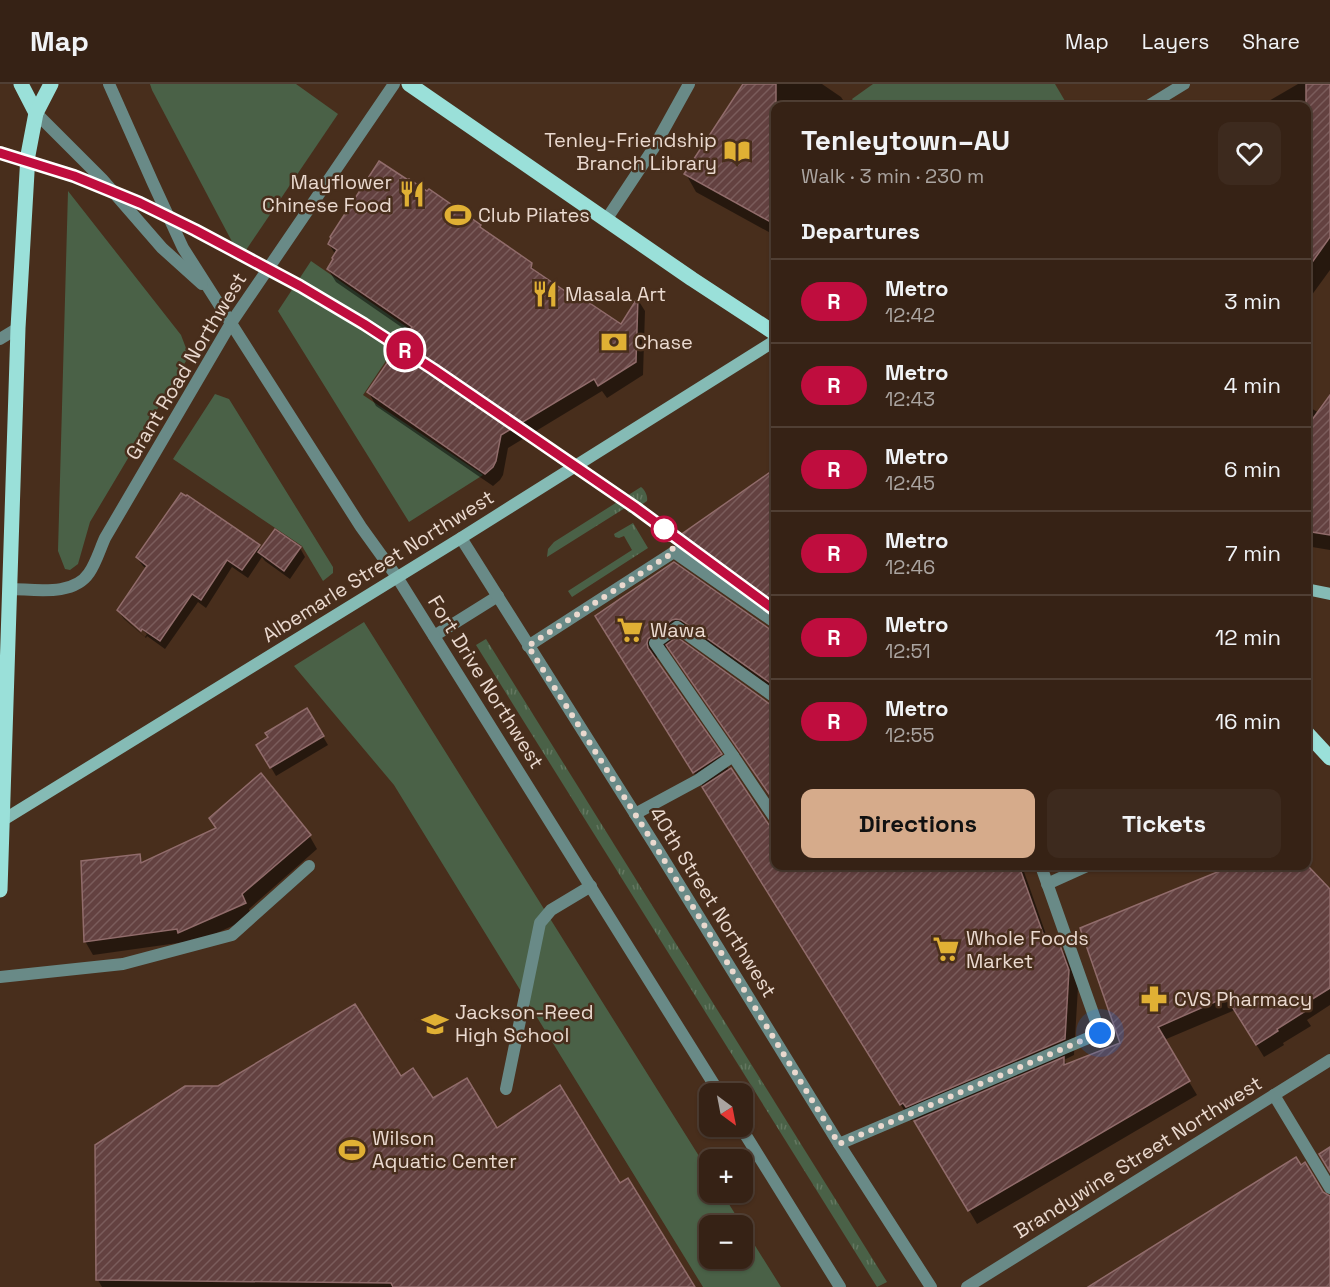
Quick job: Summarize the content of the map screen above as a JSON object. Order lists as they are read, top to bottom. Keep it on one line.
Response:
{"streets":{"street":["Grant Road Northwest","Albemarle Street Northwest","Fort Drive Northwest","40th Street Northwest","Brandywine Street Northwest"]},"crossings":[["Grant Road Northwest","Fort Drive Northwest"],["Albemarle Street Northwest","Fort Drive Northwest"],["Albemarle Street Northwest","40th Street Northwest"]],"places":{"library":["Tenley-Friendship Branch Library"],"restaurant":["Mayflower Chinese Food","Masala Art"],"sports":["Club Pilates","Wilson Aquatic Center"],"bank":["Chase"],"supermarket":["Wawa","Whole Foods Market"],"pharmacy":["CVS Pharmacy"],"school or university":["Jackson-Reed High School"]},"lines":["metro line R"],"north":"bottom right","page":{"header":"Map","nav":["Map","Layers","Share"],"on_map":"R","heading":[["Tenleytown–AU","Walk · 3 min · 230 m"],"Departures"],"list":[{"mark":"R","name":"Metro","note":"12:42","value":"3 min"},{"mark":"R","name":"Metro","note":"12:43","value":"4 min"},{"mark":"R","name":"Metro","note":"12:45","value":"6 min"},{"mark":"R","name":"Metro","note":"12:46","value":"7 min"},{"mark":"R","name":"Metro","note":"12:51","value":"12 min"},{"mark":"R","name":"Metro","note":"12:55","value":"16 min"}],"buttons":["Directions","Tickets"],"map_buttons":["+","−"]}}
